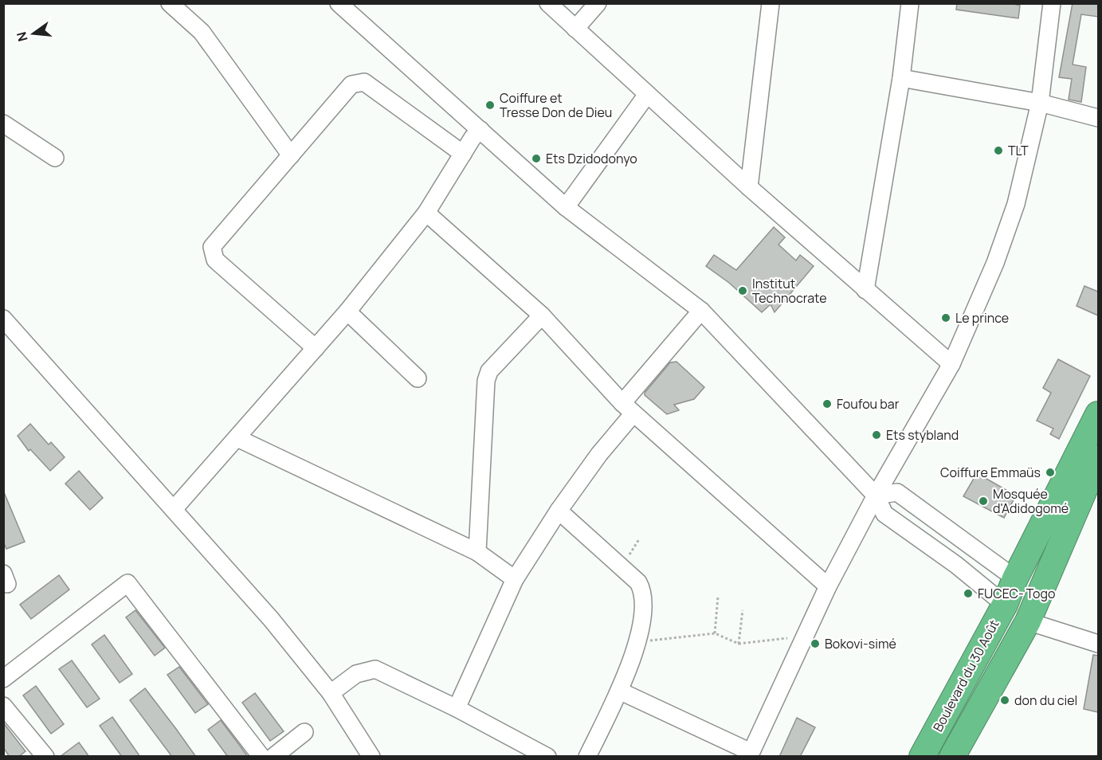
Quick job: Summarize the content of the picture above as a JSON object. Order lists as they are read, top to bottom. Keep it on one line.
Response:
{"streets":{"highway":["Boulevard du 30 Août"]},"places":["Coiffure et Tresse Don de Dieu","TLT","Ets Dzidodonyo","Institut Technocrate","Le prince","Foufou bar","Ets stybland","Coiffure Emmaüs","Mosquée d'Adidogomé","FUCEC- Togo","Bokovi-simé","don du ciel"],"north":"left"}
